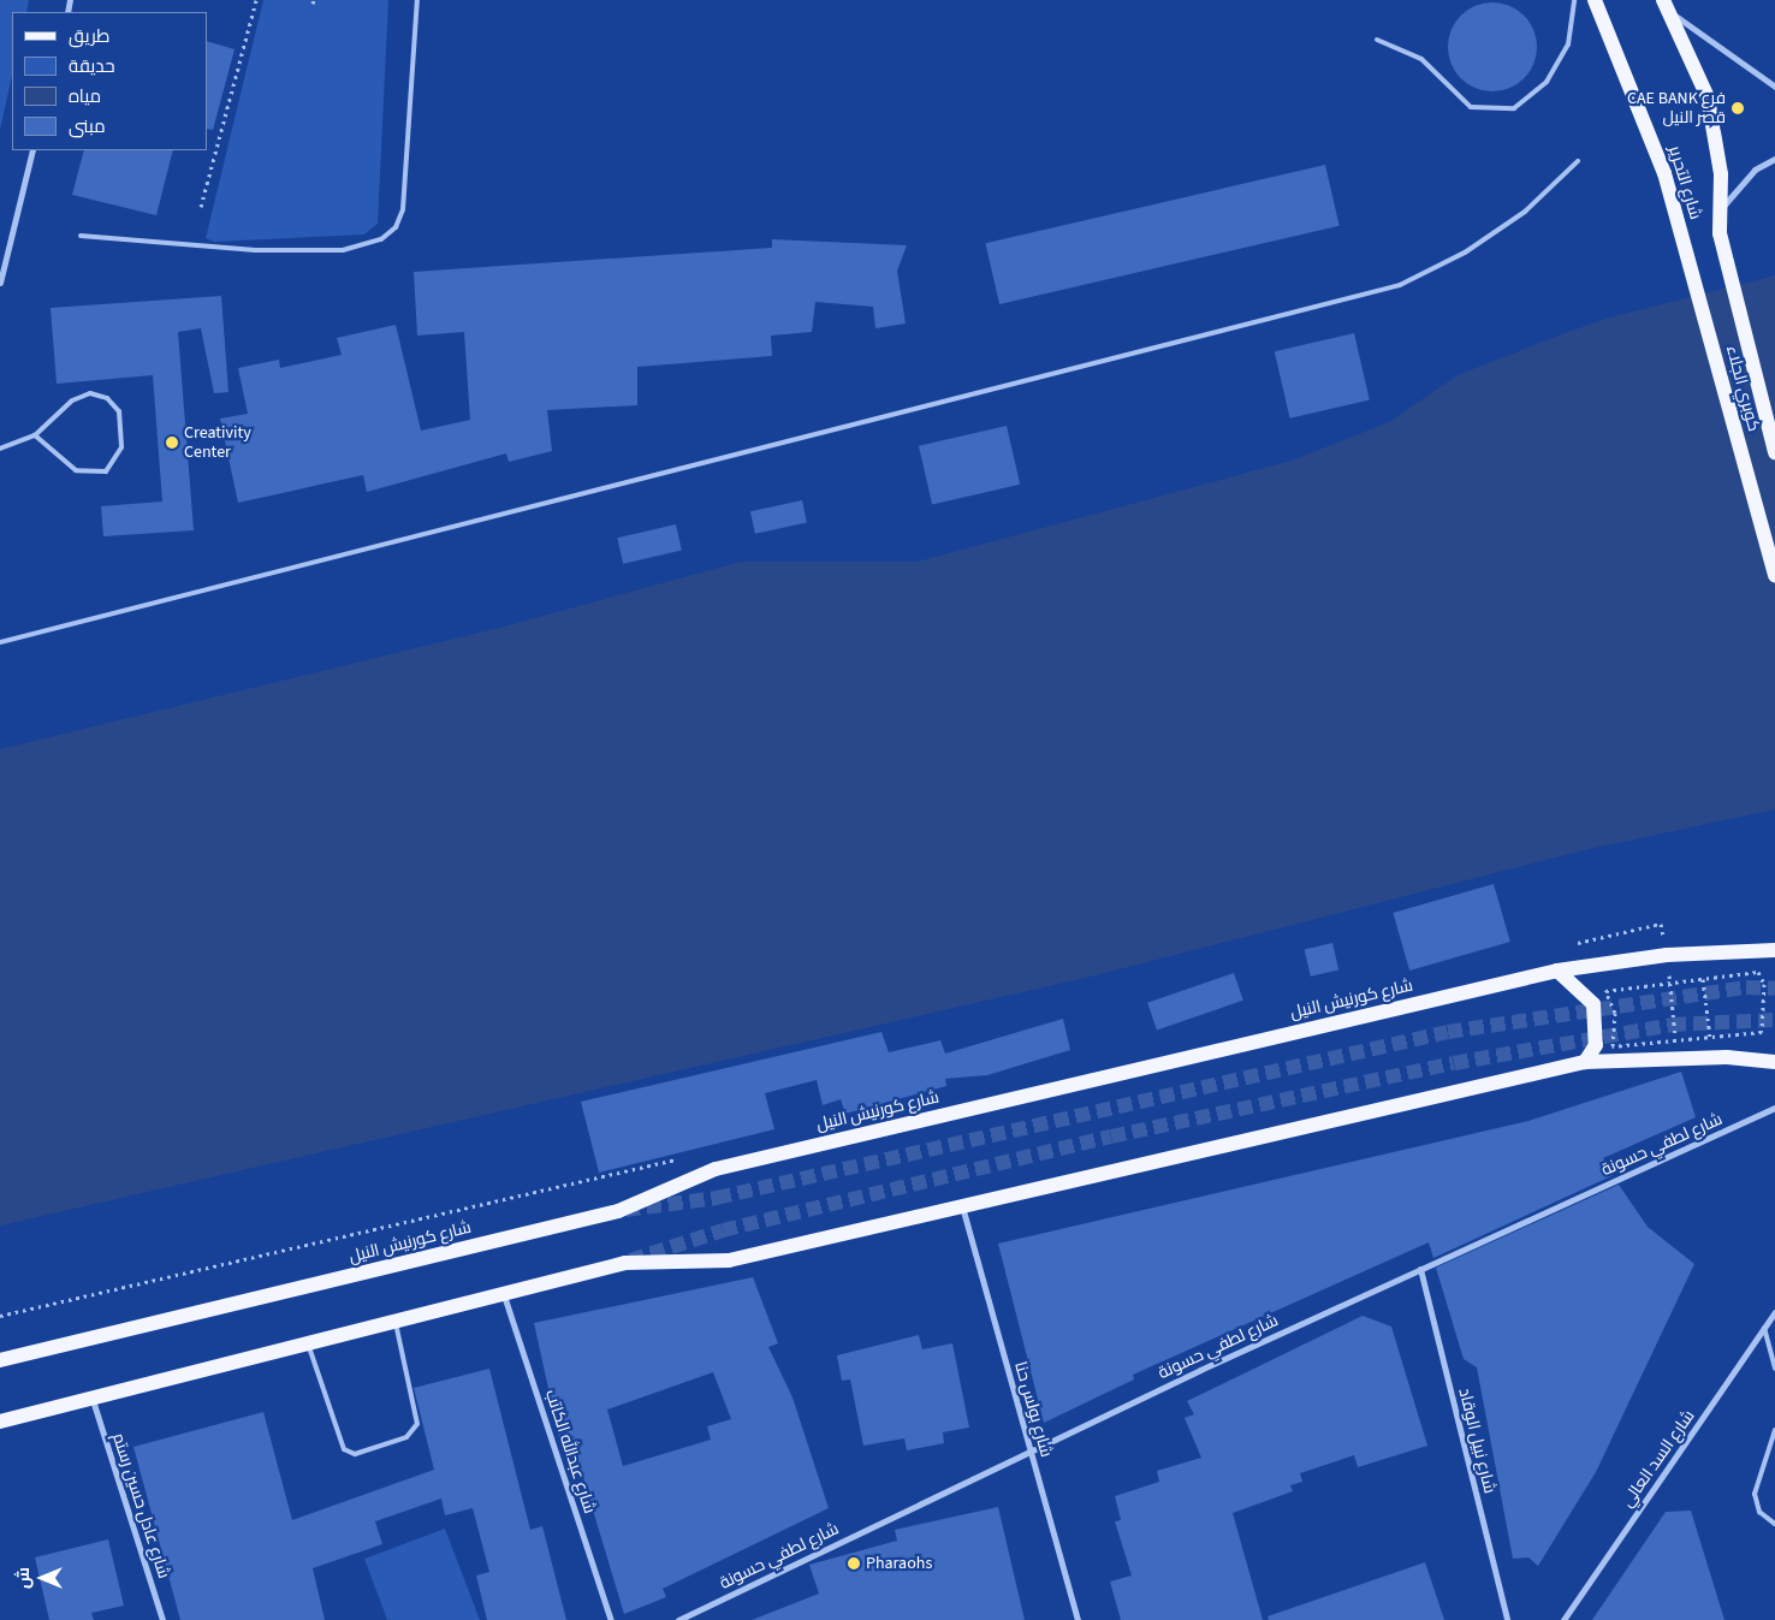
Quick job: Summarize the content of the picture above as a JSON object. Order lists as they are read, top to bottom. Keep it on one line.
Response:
{"streets":{"main road":["شارع التحرير","كوبري الجلاء","شارع كورنيش النيل"],"street":["شارع لطفي حسونة","شارع بولس حنا","شارع نبيل الوقاد","شارع عبدالله الكاتب","شارع السد العالي","شارع عادل حسين رستم"]},"crossings":[["شارع التحرير","كوبري الجلاء"],["شارع لطفي حسونة","شارع بولس حنا"],["شارع لطفي حسونة","شارع نبيل الوقاد"]],"places":["CAE BANK فرع قصر النيل","Creativity Center","Pharaohs"],"legend":["طريق","حديقة","مياه","مبنى"],"north":"left"}
